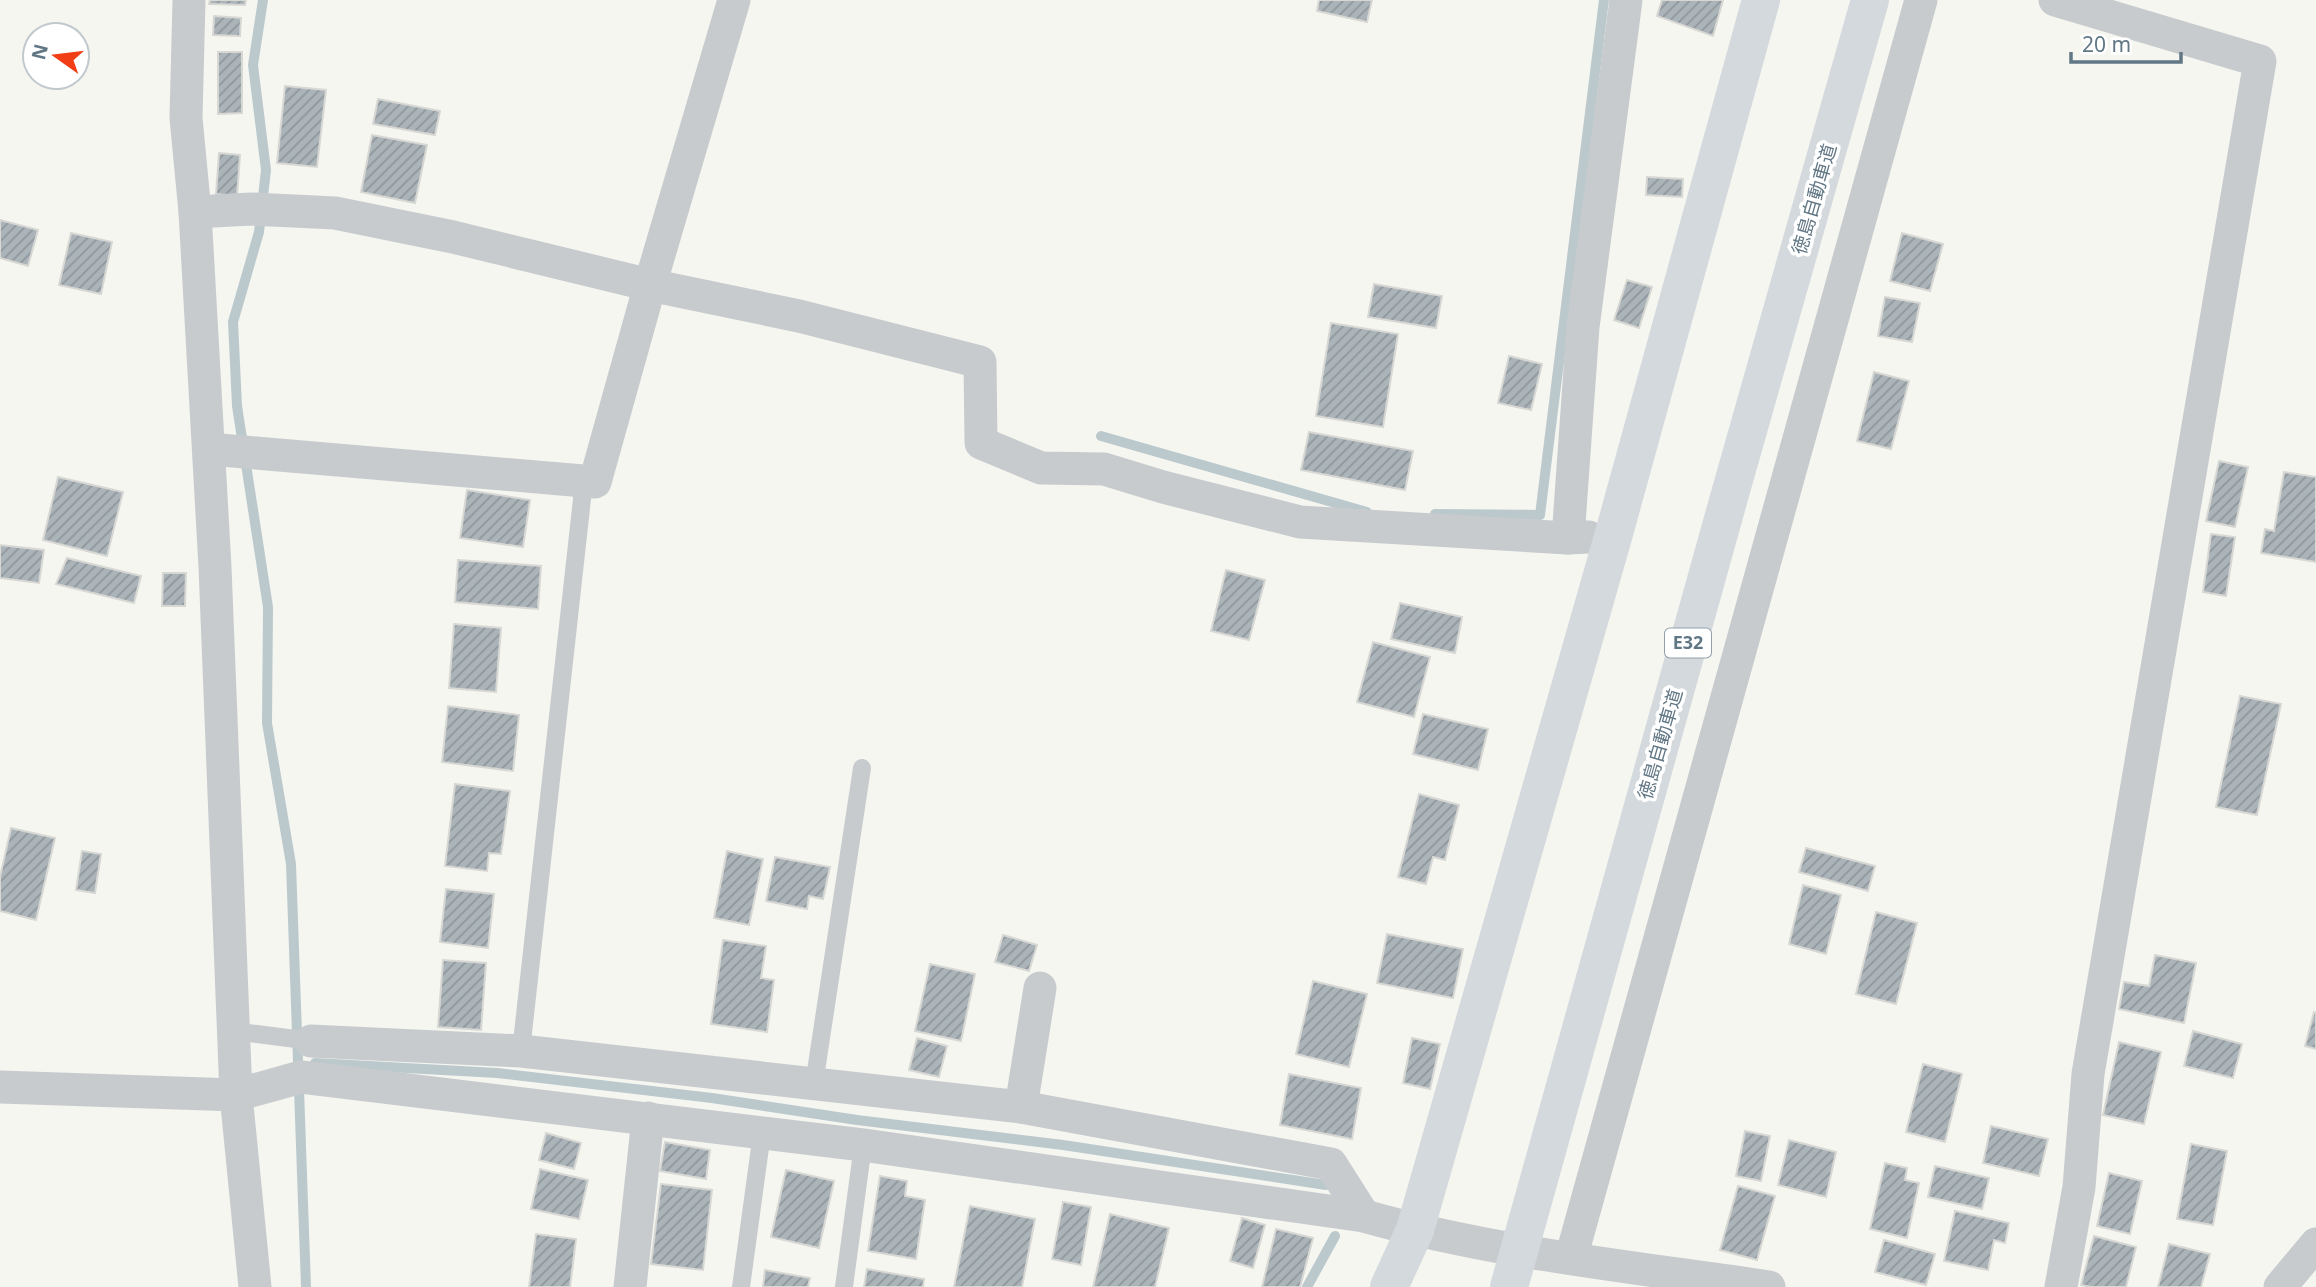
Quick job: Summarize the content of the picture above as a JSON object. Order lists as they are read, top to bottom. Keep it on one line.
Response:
{"streets":{"main road":["徳島自動車道","E32"]},"scale_bar":"20 m","north":"left"}
